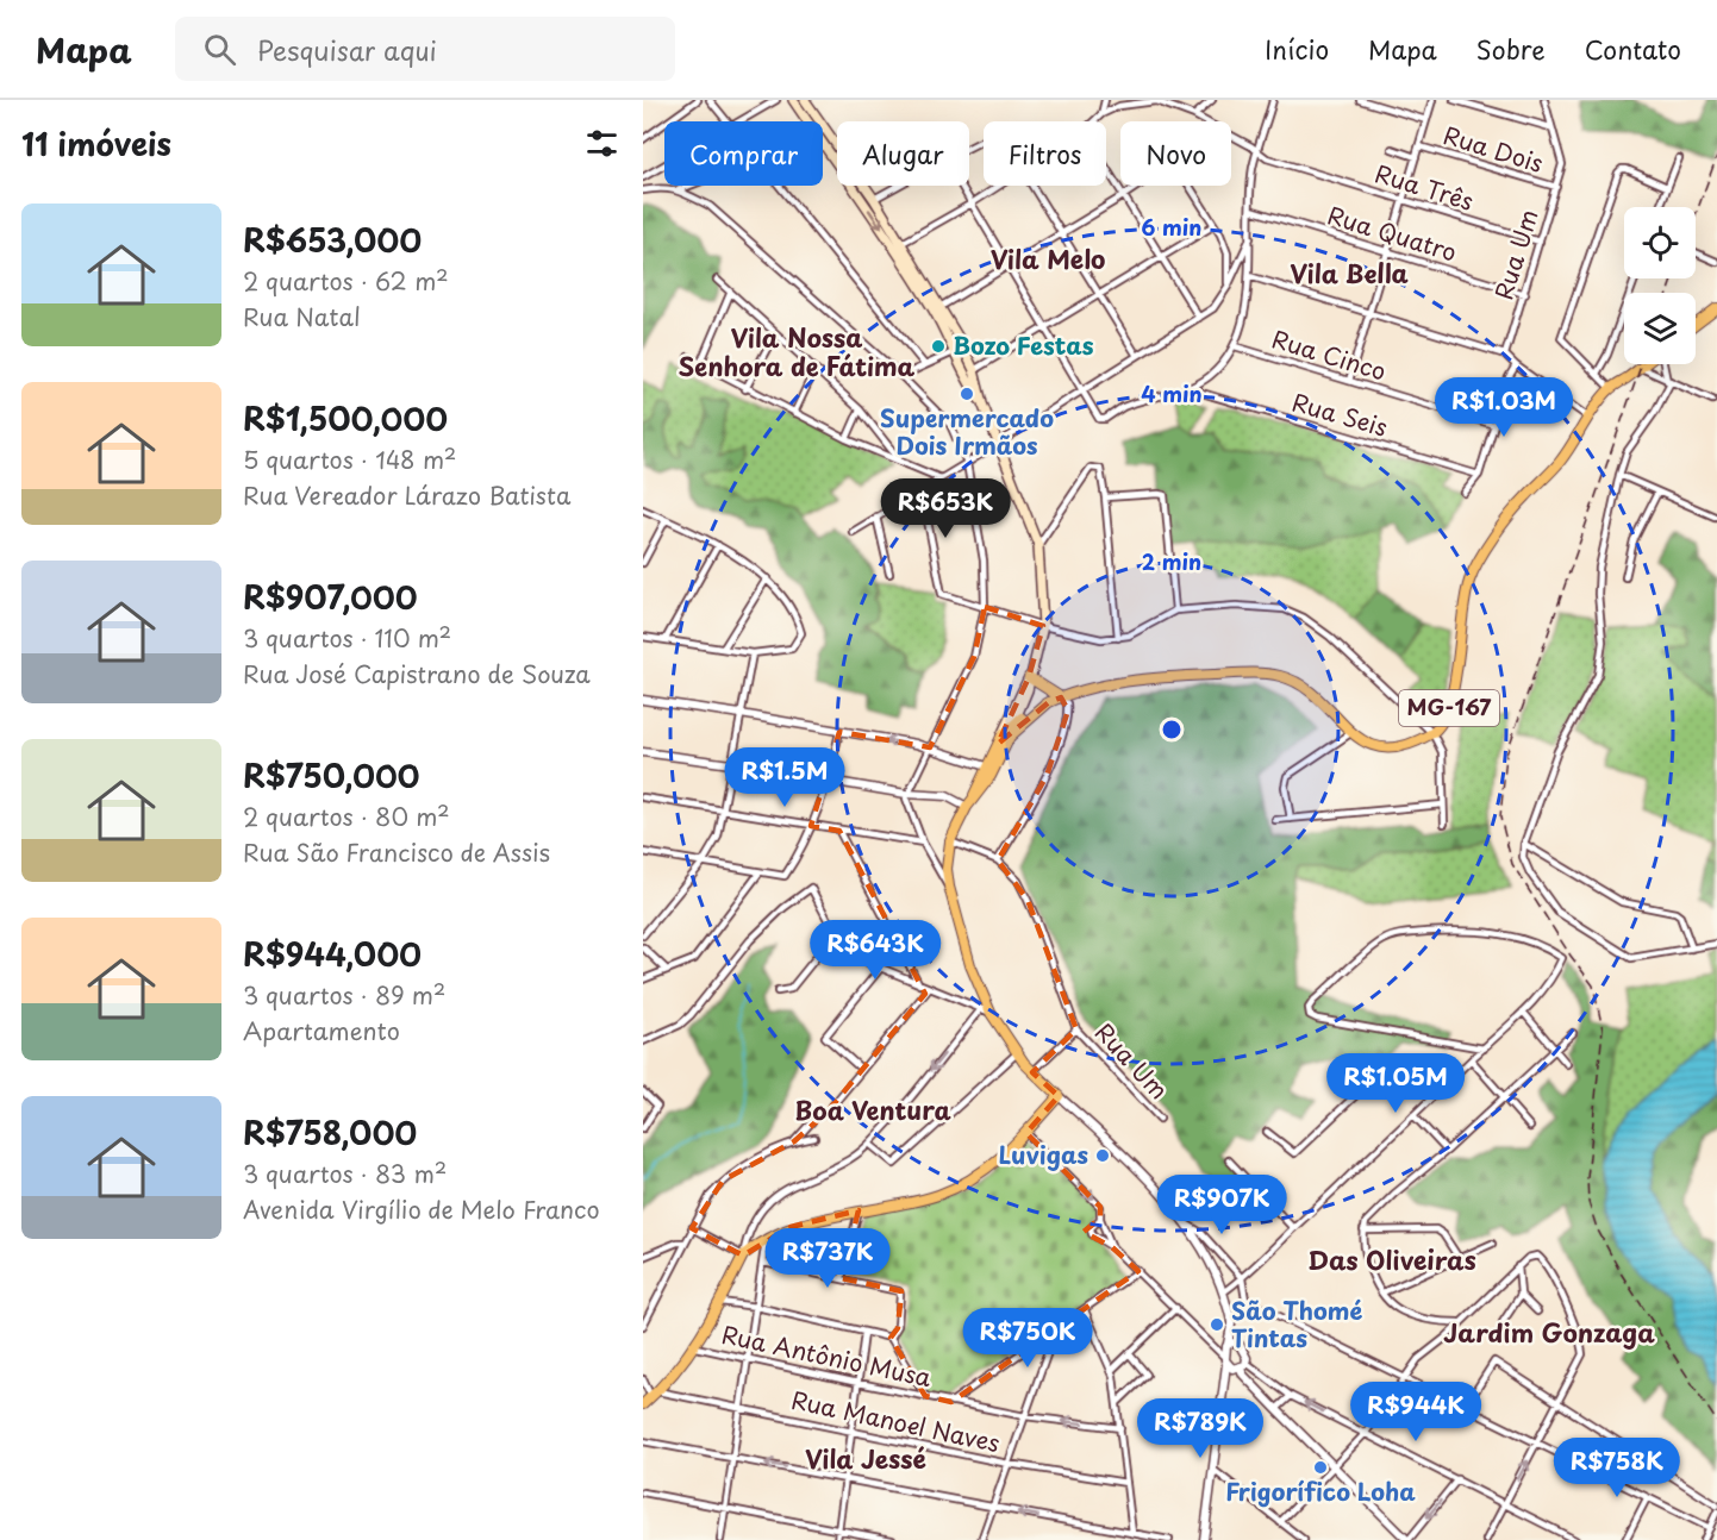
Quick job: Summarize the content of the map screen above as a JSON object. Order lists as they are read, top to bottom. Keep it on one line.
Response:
{"streets":{"main road":["MG-167"],"street":["Rua Dois","Rua Três","Rua Quatro","Rua Um","Rua Cinco","Rua Seis","Rua Antônio Musa","Rua Manoel Naves"]},"crossings":[["Rua Dois","Rua Um"],["Rua Três","Rua Um"],["Rua Quatro","Rua Um"]],"districts":["Vila Melo","Vila Bella","Vila Nossa Senhora de Fátima","Boa Ventura","Das Oliveiras","Jardim Gonzaga","Vila Jessé"],"places":["Bozo Festas","Supermercado Dois Irmãos","Luvigas","São Thomé Tintas","Frigorífico Loha"],"page":{"header":"Mapa","search":"Pesquisar aqui","nav":["Início","Mapa","Sobre","Contato"],"heading":"11 imóveis","chip":["Comprar","Alugar","Filtros","Novo"],"list":[{"name":"R$653,000","note":"2 quartos · 62 m² · Rua Natal"},{"name":"R$1,500,000","note":"5 quartos · 148 m² · Rua Vereador Lárazo Batista"},{"name":"R$907,000","note":"3 quartos · 110 m² · Rua José Capistrano de Souza"},{"name":"R$750,000","note":"2 quartos · 80 m² · Rua São Francisco de Assis"},{"name":"R$944,000","note":"3 quartos · 89 m² · Apartamento"},{"name":"R$758,000","note":"3 quartos · 83 m² · Avenida Virgílio de Melo Franco"}],"price":["R$1.03M","R$653K","R$1.5M","R$643K","R$1.05M","R$907K","R$737K","R$750K","R$944K","R$789K","R$758K"]},"rings":["6 min","4 min","2 min"]}
